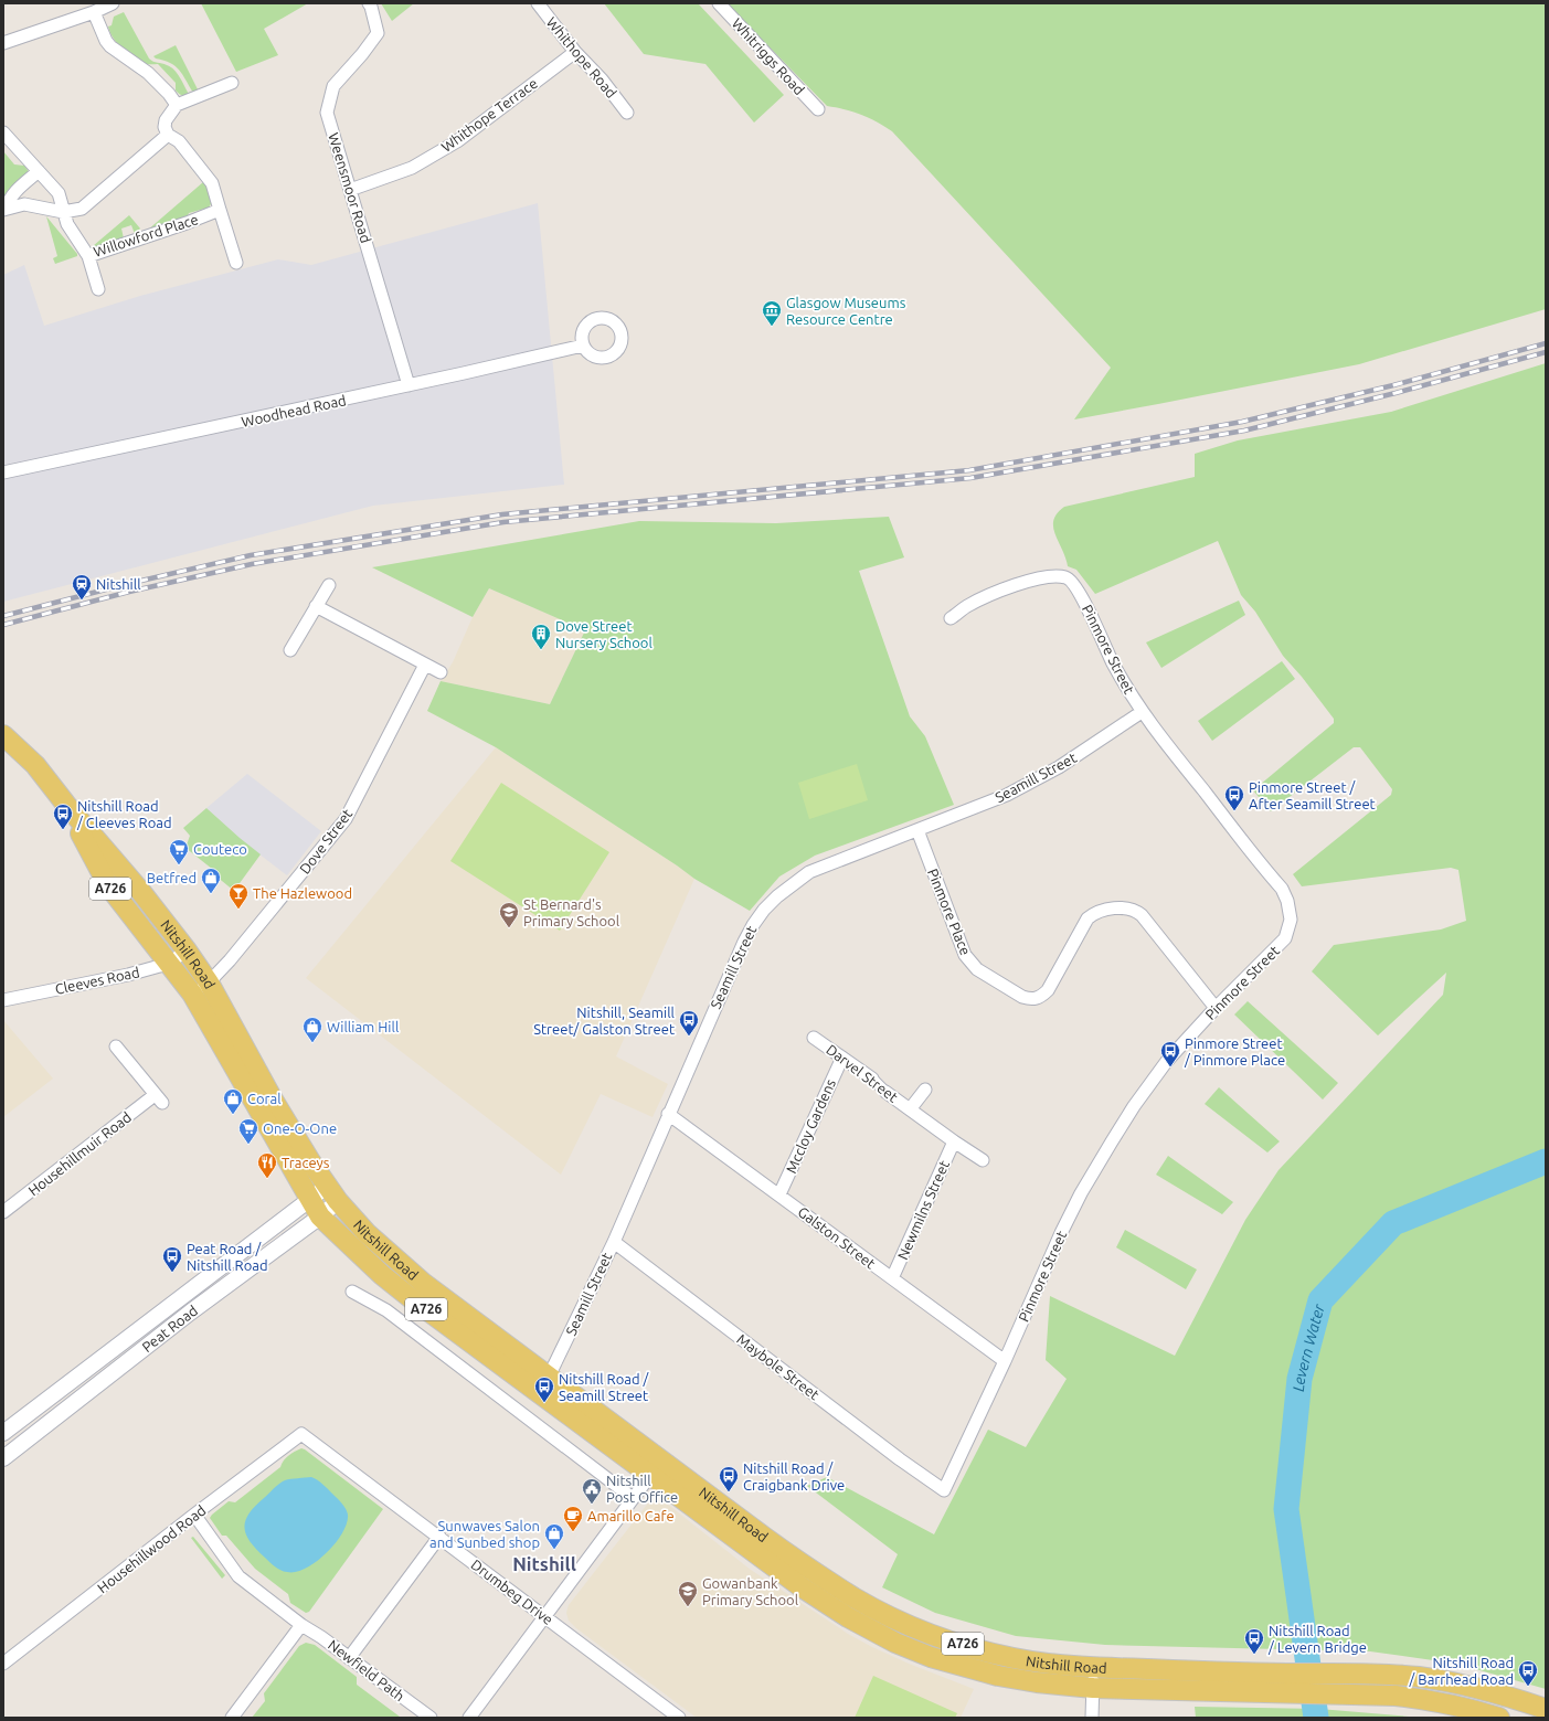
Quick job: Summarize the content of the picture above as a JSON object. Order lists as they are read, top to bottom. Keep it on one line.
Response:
{"streets":{"main road":["A726","Nitshill Road"],"street":["Whitriggs Road","Whithope Road","Whithope Terrace","Weensmoor Road","Willowford Place","Woodhead Road","Pinmore Street","Seamill Street","Dove Street","Pinmore Place","Cleeves Road","Darvel Street","Mccloy Gardens","Househillmuir Road","Newmilns Street","Galston Street","Peat Road","Maybole Street","Househillwood Road","Drumbeg Drive","Newfield Path"]},"crossings":[["Whithope Road","Whithope Terrace"],["Whithope Terrace","Weensmoor Road"],["Weensmoor Road","Woodhead Road"],["Pinmore Street","Seamill Street"],["Pinmore Street","Pinmore Place"],["Pinmore Street","Galston Street"],["Pinmore Street","Maybole Street"],["Seamill Street","Pinmore Place"],["Seamill Street","Nitshill Road"],["Seamill Street","Galston Street"],["Seamill Street","Maybole Street"],["Dove Street","Nitshill Road"],["Nitshill Road","Cleeves Road"],["Nitshill Road","Peat Road"],["Darvel Street","Mccloy Gardens"],["Darvel Street","Newmilns Street"],["Mccloy Gardens","Galston Street"],["Newmilns Street","Galston Street"],["Househillwood Road","Drumbeg Drive"],["Househillwood Road","Newfield Path"]],"districts":["Nitshill"],"water":["Levern Water"],"places":{"museum":["Glasgow Museums Resource Centre"],"station":["Nitshill"],"building":["Dove Street Nursery School"],"bus stop":["Pinmore Street / After Seamill Street","Nitshill Road / Cleeves Road","Nitshill, Seamill Street/ Galston Street","Pinmore Street / Pinmore Place","Peat Road / Nitshill Road","Nitshill Road / Seamill Street","Nitshill Road / Craigbank Drive","Nitshill Road / Levern Bridge","Nitshill Road / Barrhead Road"],"supermarket":["Couteco","One-O-One"],"shop":["Betfred","William Hill","Coral","Sunwaves Salon and Sunbed shop"],"bar":["The Hazlewood"],"school or university":["St Bernard's Primary School","Gowanbank Primary School"],"restaurant":["Traceys"],"public building":["Nitshill Post Office"],"cafe":["Amarillo Cafe"]}}
